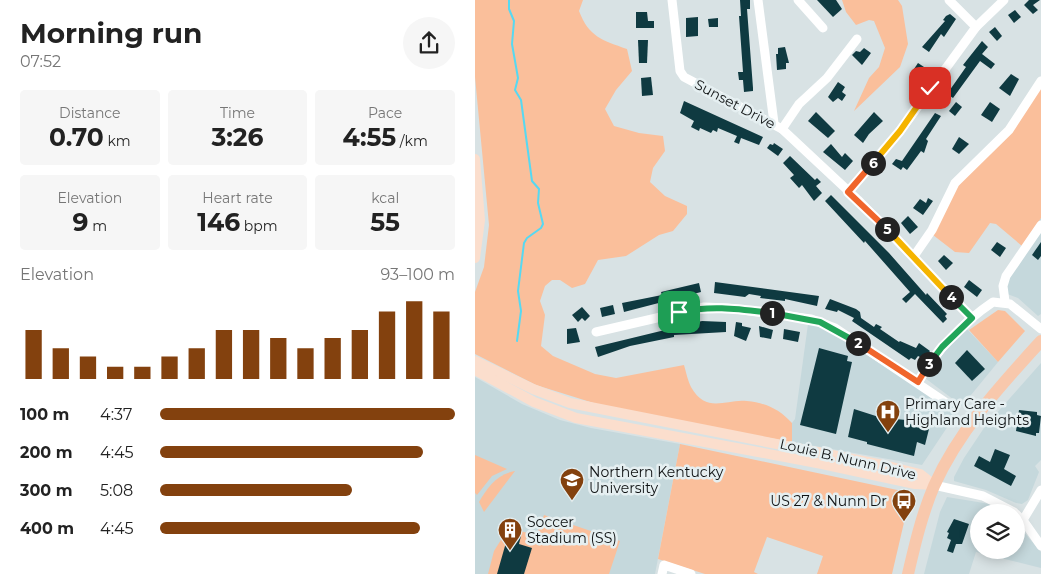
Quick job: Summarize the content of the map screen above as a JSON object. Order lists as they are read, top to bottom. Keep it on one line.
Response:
{"streets":{"main road":["Louie B. Nunn Drive"],"street":["Sunset Drive"]},"places":{"hospital":["Primary Care - Highland Heights"],"school or university":["Northern Kentucky University"],"bus stop":["US 27 & Nunn Dr"],"building":["Soccer Stadium (SS)"]},"page":{"heading":["Morning run","07:52"],"stats":[["Distance","0.70 km"],["Time","3:26"],["Pace","4:55 /km"],["Elevation","9 m"],["Heart rate","146 bpm"],["kcal","55"]],"pins":["6","5","4","1","2","3"],"chart":["Elevation","93–100 m"],"list":[{"name":"100 m","note":"4:37"},{"name":"200 m","note":"4:45"},{"name":"300 m","note":"5:08"},{"name":"400 m","note":"4:45"}]}}
